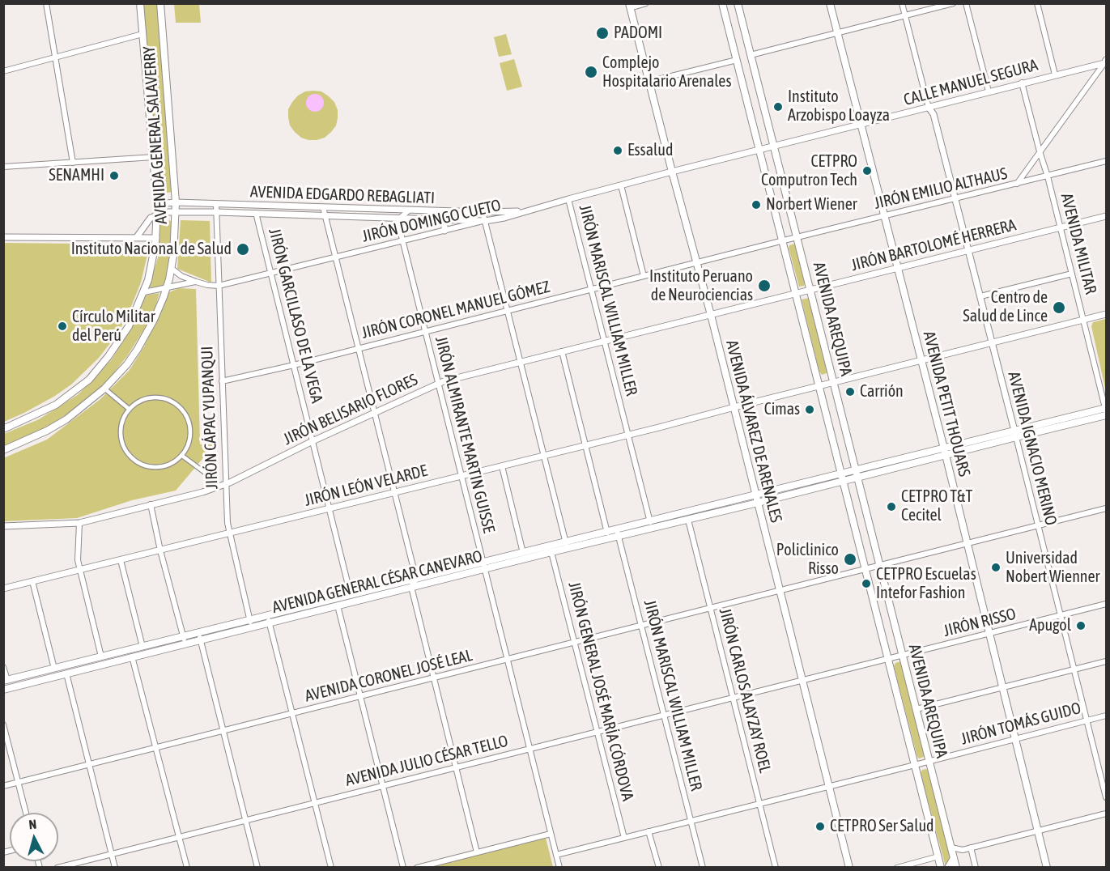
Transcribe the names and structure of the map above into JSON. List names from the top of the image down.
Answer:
{
  "streets": {
    "main road": [
      "AVENIDA GENERAL SALAVERRY",
      "AVENIDA AREQUIPA",
      "AVENIDA PETIT THOUARS",
      "AVENIDA ÁLVAREZ DE ARENALES",
      "AVENIDA GENERAL CÉSAR CANEVARO"
    ],
    "street": [
      "CALLE MANUEL SEGURA",
      "JIRÓN EMILIO ALTHAUS",
      "AVENIDA EDGARDO REBAGLIATI",
      "JIRÓN DOMINGO CUETO",
      "AVENIDA MILITAR",
      "JIRÓN BARTOLOMÉ HERRERA",
      "JIRÓN MARISCAL WILLIAM MILLER",
      "JIRÓN CORONEL MANUEL GÓMEZ",
      "JIRÓN GARCILLASO DE LA VEGA",
      "JIRÓN BELISARIO FLORES",
      "JIRÓN CÁPAC YUPANQUI",
      "JIRÓN ALMIRANTE MARTIN GUISSE",
      "AVENIDA IGNACIO MERINO",
      "JIRÓN LEÓN VELARDE",
      "JIRÓN RISSO",
      "AVENIDA CORONEL JOSÉ LEAL",
      "JIRÓN CARLOS ALAYZAY ROEL",
      "JIRÓN GENERAL JOSÉ MARÍA CÓRDOVA",
      "JIRÓN TOMÁS GUIDO",
      "AVENIDA JULIO CÉSAR TELLO"
    ]
  },
  "crossings": [
    ["CALLE MANUEL SEGURA", "JIRÓN DOMINGO CUETO"],
    ["CALLE MANUEL SEGURA", "AVENIDA MILITAR"],
    ["CALLE MANUEL SEGURA", "AVENIDA AREQUIPA"],
    ["CALLE MANUEL SEGURA", "AVENIDA PETIT THOUARS"],
    ["CALLE MANUEL SEGURA", "AVENIDA ÁLVAREZ DE ARENALES"],
    ["CALLE MANUEL SEGURA", "AVENIDA IGNACIO MERINO"],
    ["AVENIDA GENERAL SALAVERRY", "AVENIDA EDGARDO REBAGLIATI"],
    ["AVENIDA GENERAL SALAVERRY", "JIRÓN DOMINGO CUETO"],
    ["JIRÓN EMILIO ALTHAUS", "AVENIDA MILITAR"],
    ["JIRÓN EMILIO ALTHAUS", "JIRÓN CORONEL MANUEL GÓMEZ"],
    ["JIRÓN EMILIO ALTHAUS", "AVENIDA AREQUIPA"],
    ["JIRÓN EMILIO ALTHAUS", "AVENIDA PETIT THOUARS"],
    ["JIRÓN EMILIO ALTHAUS", "AVENIDA ÁLVAREZ DE ARENALES"],
    ["JIRÓN EMILIO ALTHAUS", "AVENIDA IGNACIO MERINO"],
    ["AVENIDA EDGARDO REBAGLIATI", "JIRÓN DOMINGO CUETO"],
    ["AVENIDA EDGARDO REBAGLIATI", "JIRÓN GARCILLASO DE LA VEGA"],
    ["AVENIDA EDGARDO REBAGLIATI", "JIRÓN CÁPAC YUPANQUI"],
    ["AVENIDA EDGARDO REBAGLIATI", "JIRÓN ALMIRANTE MARTIN GUISSE"],
    ["JIRÓN DOMINGO CUETO", "JIRÓN MARISCAL WILLIAM MILLER"],
    ["JIRÓN DOMINGO CUETO", "JIRÓN GARCILLASO DE LA VEGA"],
    ["JIRÓN DOMINGO CUETO", "JIRÓN CÁPAC YUPANQUI"],
    ["JIRÓN DOMINGO CUETO", "AVENIDA ÁLVAREZ DE ARENALES"],
    ["JIRÓN DOMINGO CUETO", "JIRÓN ALMIRANTE MARTIN GUISSE"],
    ["AVENIDA MILITAR", "JIRÓN BARTOLOMÉ HERRERA"],
    ["AVENIDA MILITAR", "JIRÓN LEÓN VELARDE"],
    ["JIRÓN BARTOLOMÉ HERRERA", "AVENIDA AREQUIPA"],
    ["JIRÓN BARTOLOMÉ HERRERA", "AVENIDA PETIT THOUARS"],
    ["JIRÓN BARTOLOMÉ HERRERA", "JIRÓN BELISARIO FLORES"],
    ["JIRÓN BARTOLOMÉ HERRERA", "AVENIDA ÁLVAREZ DE ARENALES"],
    ["JIRÓN BARTOLOMÉ HERRERA", "AVENIDA IGNACIO MERINO"],
    ["JIRÓN MARISCAL WILLIAM MILLER", "JIRÓN CORONEL MANUEL GÓMEZ"],
    ["JIRÓN MARISCAL WILLIAM MILLER", "JIRÓN BELISARIO FLORES"],
    ["JIRÓN MARISCAL WILLIAM MILLER", "JIRÓN LEÓN VELARDE"],
    ["JIRÓN MARISCAL WILLIAM MILLER", "AVENIDA GENERAL CÉSAR CANEVARO"],
    ["JIRÓN MARISCAL WILLIAM MILLER", "AVENIDA CORONEL JOSÉ LEAL"],
    ["JIRÓN MARISCAL WILLIAM MILLER", "JIRÓN TOMÁS GUIDO"],
    ["JIRÓN MARISCAL WILLIAM MILLER", "AVENIDA JULIO CÉSAR TELLO"],
    ["JIRÓN CORONEL MANUEL GÓMEZ", "JIRÓN GARCILLASO DE LA VEGA"],
    ["JIRÓN CORONEL MANUEL GÓMEZ", "JIRÓN CÁPAC YUPANQUI"],
    ["JIRÓN CORONEL MANUEL GÓMEZ", "AVENIDA ÁLVAREZ DE ARENALES"],
    ["JIRÓN CORONEL MANUEL GÓMEZ", "JIRÓN ALMIRANTE MARTIN GUISSE"],
    ["JIRÓN GARCILLASO DE LA VEGA", "JIRÓN BELISARIO FLORES"],
    ["JIRÓN GARCILLASO DE LA VEGA", "JIRÓN LEÓN VELARDE"],
    ["JIRÓN GARCILLASO DE LA VEGA", "AVENIDA GENERAL CÉSAR CANEVARO"],
    ["AVENIDA AREQUIPA", "JIRÓN LEÓN VELARDE"],
    ["AVENIDA AREQUIPA", "AVENIDA GENERAL CÉSAR CANEVARO"],
    ["AVENIDA AREQUIPA", "JIRÓN RISSO"],
    ["AVENIDA AREQUIPA", "AVENIDA CORONEL JOSÉ LEAL"],
    ["AVENIDA AREQUIPA", "JIRÓN TOMÁS GUIDO"],
    ["AVENIDA PETIT THOUARS", "JIRÓN LEÓN VELARDE"],
    ["AVENIDA PETIT THOUARS", "JIRÓN RISSO"],
    ["AVENIDA PETIT THOUARS", "AVENIDA CORONEL JOSÉ LEAL"],
    ["AVENIDA PETIT THOUARS", "JIRÓN TOMÁS GUIDO"],
    ["JIRÓN BELISARIO FLORES", "JIRÓN CÁPAC YUPANQUI"],
    ["JIRÓN BELISARIO FLORES", "AVENIDA ÁLVAREZ DE ARENALES"],
    ["JIRÓN BELISARIO FLORES", "JIRÓN ALMIRANTE MARTIN GUISSE"],
    ["JIRÓN CÁPAC YUPANQUI", "JIRÓN LEÓN VELARDE"],
    ["JIRÓN CÁPAC YUPANQUI", "AVENIDA GENERAL CÉSAR CANEVARO"],
    ["AVENIDA ÁLVAREZ DE ARENALES", "JIRÓN LEÓN VELARDE"],
    ["AVENIDA ÁLVAREZ DE ARENALES", "AVENIDA GENERAL CÉSAR CANEVARO"],
    ["AVENIDA ÁLVAREZ DE ARENALES", "JIRÓN RISSO"],
    ["AVENIDA ÁLVAREZ DE ARENALES", "AVENIDA CORONEL JOSÉ LEAL"],
    ["AVENIDA ÁLVAREZ DE ARENALES", "JIRÓN TOMÁS GUIDO"],
    ["AVENIDA ÁLVAREZ DE ARENALES", "AVENIDA JULIO CÉSAR TELLO"],
    ["JIRÓN ALMIRANTE MARTIN GUISSE", "JIRÓN LEÓN VELARDE"],
    ["JIRÓN ALMIRANTE MARTIN GUISSE", "AVENIDA GENERAL CÉSAR CANEVARO"],
    ["JIRÓN ALMIRANTE MARTIN GUISSE", "AVENIDA CORONEL JOSÉ LEAL"],
    ["JIRÓN ALMIRANTE MARTIN GUISSE", "JIRÓN TOMÁS GUIDO"],
    ["JIRÓN ALMIRANTE MARTIN GUISSE", "AVENIDA JULIO CÉSAR TELLO"],
    ["AVENIDA IGNACIO MERINO", "JIRÓN LEÓN VELARDE"],
    ["AVENIDA IGNACIO MERINO", "JIRÓN RISSO"],
    ["AVENIDA IGNACIO MERINO", "AVENIDA CORONEL JOSÉ LEAL"],
    ["AVENIDA IGNACIO MERINO", "JIRÓN TOMÁS GUIDO"],
    ["AVENIDA GENERAL CÉSAR CANEVARO", "JIRÓN CARLOS ALAYZAY ROEL"],
    ["AVENIDA GENERAL CÉSAR CANEVARO", "JIRÓN GENERAL JOSÉ MARÍA CÓRDOVA"],
    ["JIRÓN RISSO", "AVENIDA JULIO CÉSAR TELLO"],
    ["AVENIDA CORONEL JOSÉ LEAL", "JIRÓN CARLOS ALAYZAY ROEL"],
    ["AVENIDA CORONEL JOSÉ LEAL", "JIRÓN GENERAL JOSÉ MARÍA CÓRDOVA"],
    ["JIRÓN CARLOS ALAYZAY ROEL", "JIRÓN TOMÁS GUIDO"],
    ["JIRÓN CARLOS ALAYZAY ROEL", "AVENIDA JULIO CÉSAR TELLO"],
    ["JIRÓN GENERAL JOSÉ MARÍA CÓRDOVA", "JIRÓN TOMÁS GUIDO"],
    ["JIRÓN GENERAL JOSÉ MARÍA CÓRDOVA", "AVENIDA JULIO CÉSAR TELLO"]
  ],
  "places": [
    "PADOMI",
    "Complejo Hospitalario Arenales",
    "Instituto Arzobispo Loayza",
    "Essalud",
    "CETPRO Computron Tech",
    "SENAMHI",
    "Norbert Wiener",
    "Instituto Nacional de Salud",
    "Instituto Peruano de Neurociencias",
    "Centro de Salud de Lince",
    "Círculo Militar del Perú",
    "Carrión",
    "Cimas",
    "CETPRO T&T Cecitel",
    "Policlinico Risso",
    "Universidad Nobert Wienner",
    "CETPRO Escuelas Intefor Fashion",
    "Apugol",
    "CETPRO Ser Salud"
  ],
  "north": "top"
}
